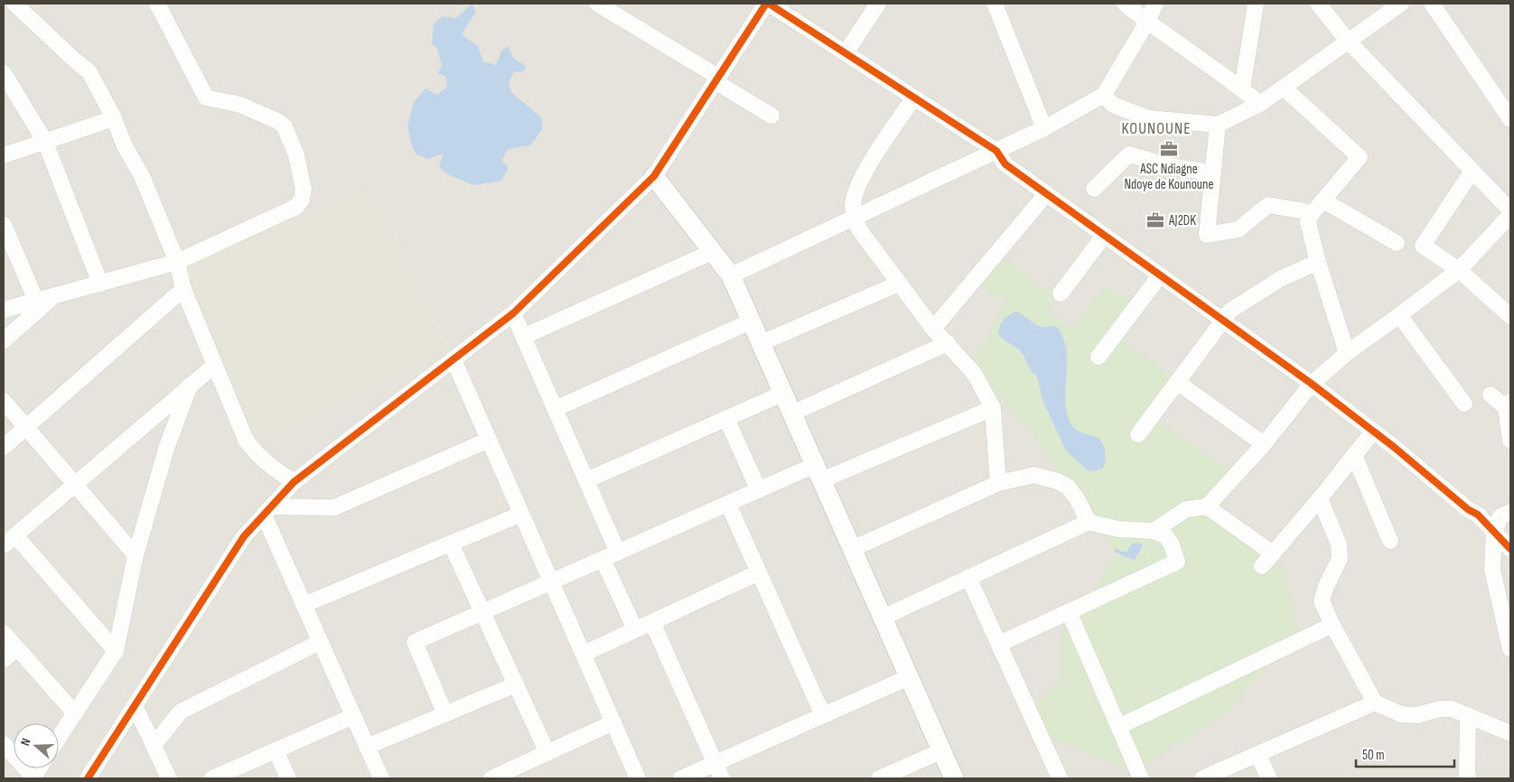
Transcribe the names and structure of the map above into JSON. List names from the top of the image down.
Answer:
{
  "districts": ["KOUNOUNE"],
  "places": {
    "office": ["ASC Ndiagne Ndoye de Kounoune", "AJ2DK"]
  },
  "scale_bar": "50 m",
  "north": "left"
}
